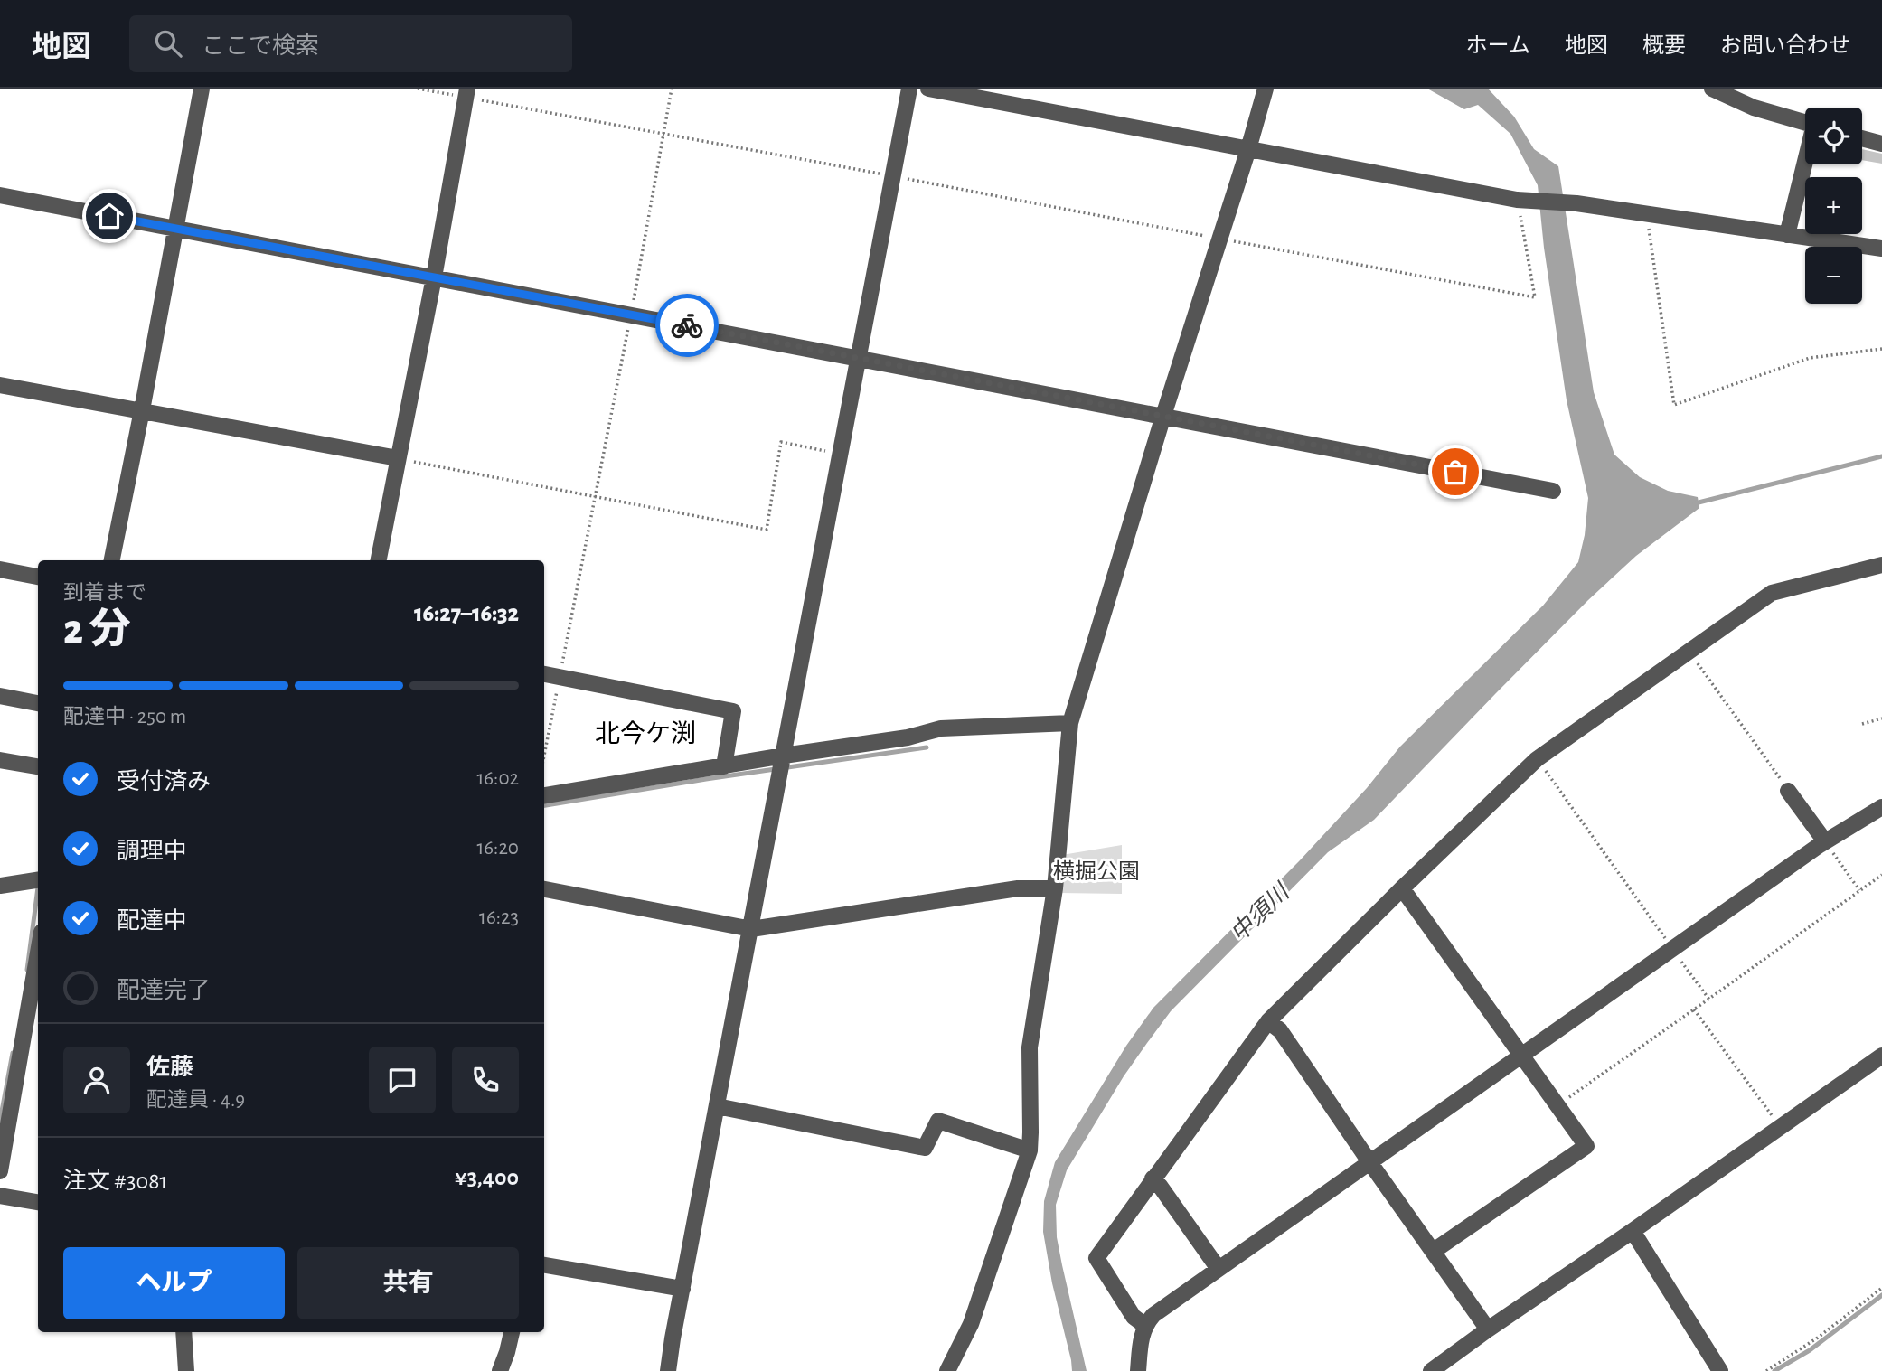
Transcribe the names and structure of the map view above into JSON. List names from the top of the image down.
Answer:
{
  "districts": ["北今ケ渕"],
  "water": ["中須川"],
  "parks": ["横掘公園"],
  "page": {
    "header": "地図",
    "search": "ここで検索",
    "nav": [
      "ホーム",
      "地図",
      "概要",
      "お問い合わせ"
    ],
    "map_buttons": ["+", "−"],
    "heading": ["2 分", "到着まで", "16:27–16:32"],
    "panel": [
      "佐藤",
      "配達員 · 4.9",
      "注文 #3081",
      "¥3,400"
    ],
    "bar": "配達中 · 250 m",
    "list": [
      ["受付済み", "16:02"],
      ["調理中", "16:20"],
      ["配達中", "16:23"],
      "配達完了"
    ],
    "buttons": ["ヘルプ", "共有"]
  }
}
